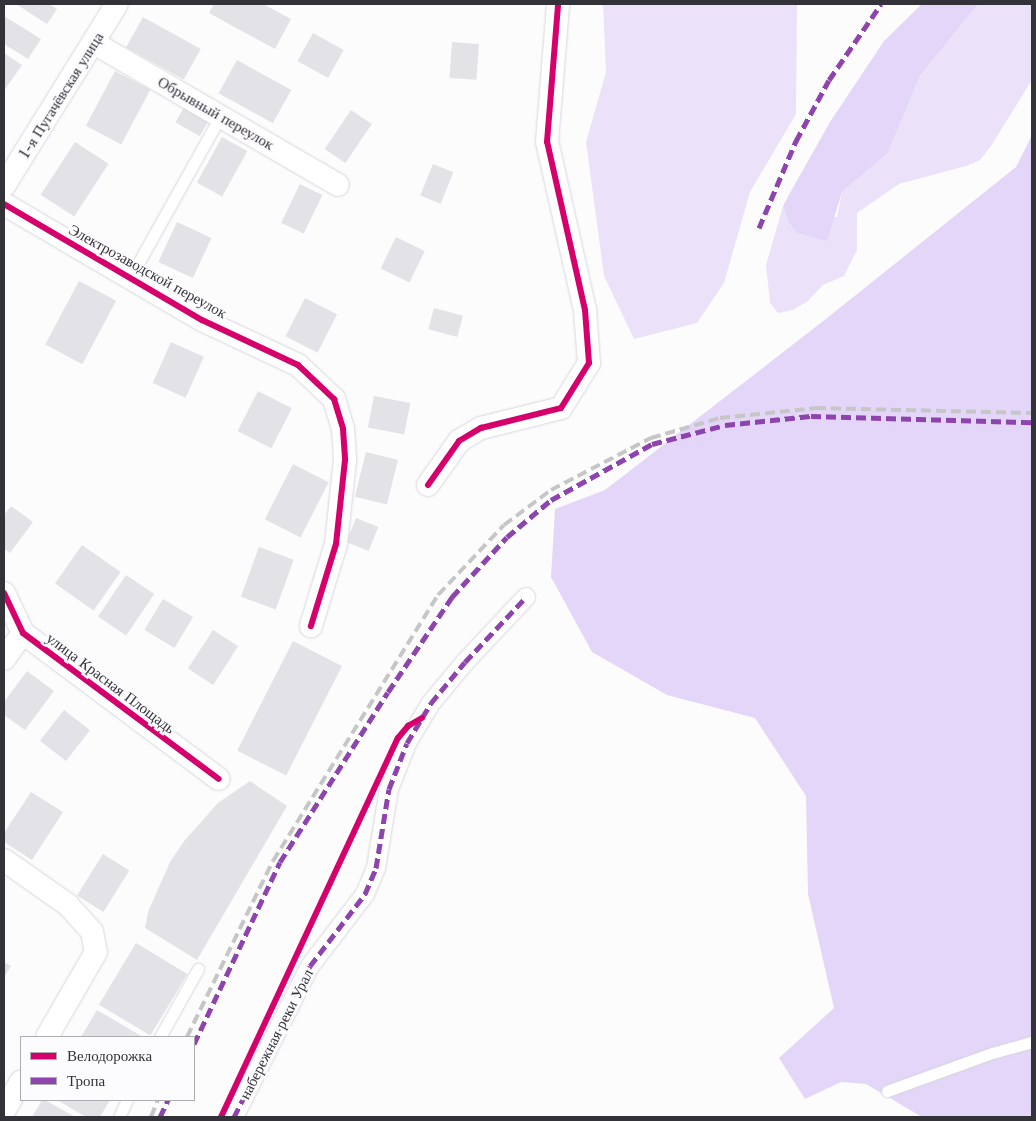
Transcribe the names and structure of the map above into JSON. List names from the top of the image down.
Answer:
{
  "streets": {
    "street": [
      "1-я Пугачёвская улица",
      "Обрывный переулок",
      "Электрозаводской переулок",
      "улица Красная Площадь",
      "набережная реки Урал"
    ]
  },
  "crossings": [
    ["1-я Пугачёвская улица", "Обрывный переулок"]
  ],
  "legend": ["Велодорожка", "Тропа"]
}
